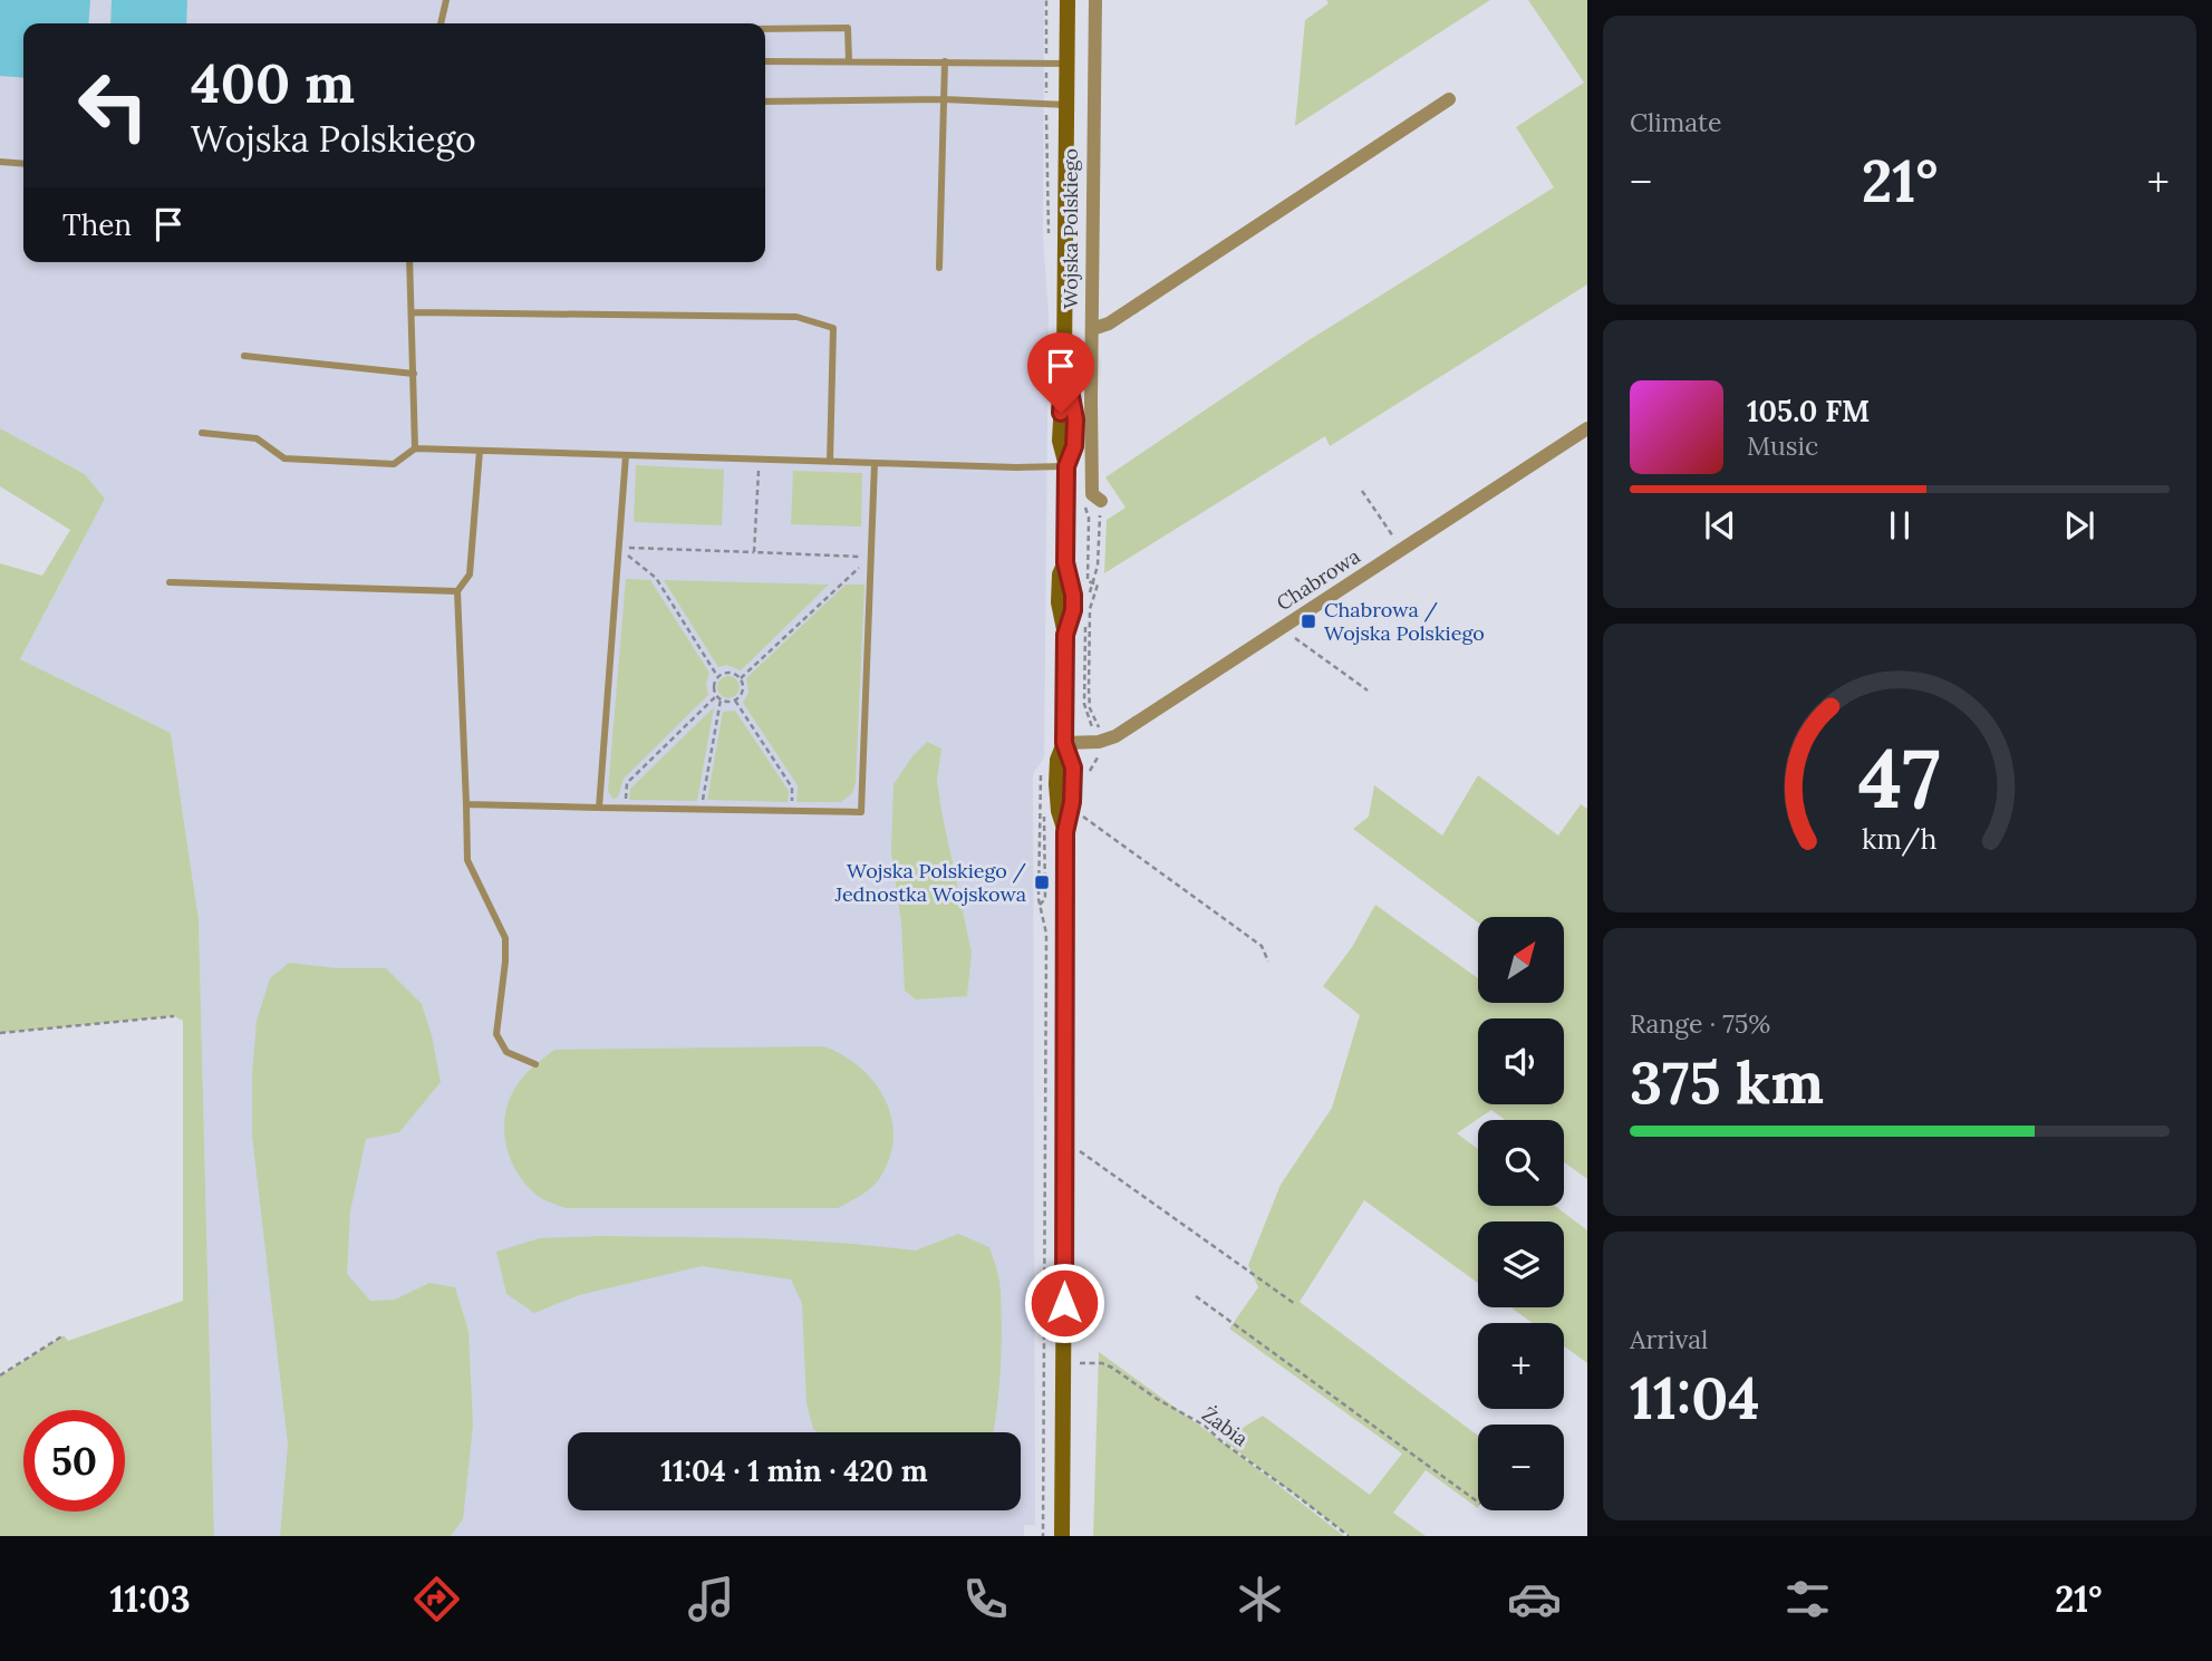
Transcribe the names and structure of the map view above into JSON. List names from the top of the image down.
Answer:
{
  "streets": {
    "main road": ["Wojska Polskiego"],
    "street": ["Chabrowa"],
    "path": ["Żabia"]
  },
  "crossings": [
    ["Wojska Polskiego", "Chabrowa"]
  ],
  "places": {
    "transit": ["Chabrowa / Wojska Polskiego", "Wojska Polskiego / Jednostka Wojskowa"]
  },
  "north": "top right",
  "page": {
    "tile": [
      "Climate",
      ["Range · 75%", "375 km"],
      ["Arrival", "11:04"]
    ],
    "turn": ["400 m", "Wojska Polskiego"],
    "heat": ["−", "21°", "+"],
    "then": "Then",
    "song": ["105.0 FM", "Music"],
    "map_buttons": ["+", "−"],
    "limit": "50",
    "trip": "11:04 · 1 min · 420 m",
    "tabs": ["11:03", "21°"],
    "gauge": ["47", "km/h"]
  }
}
